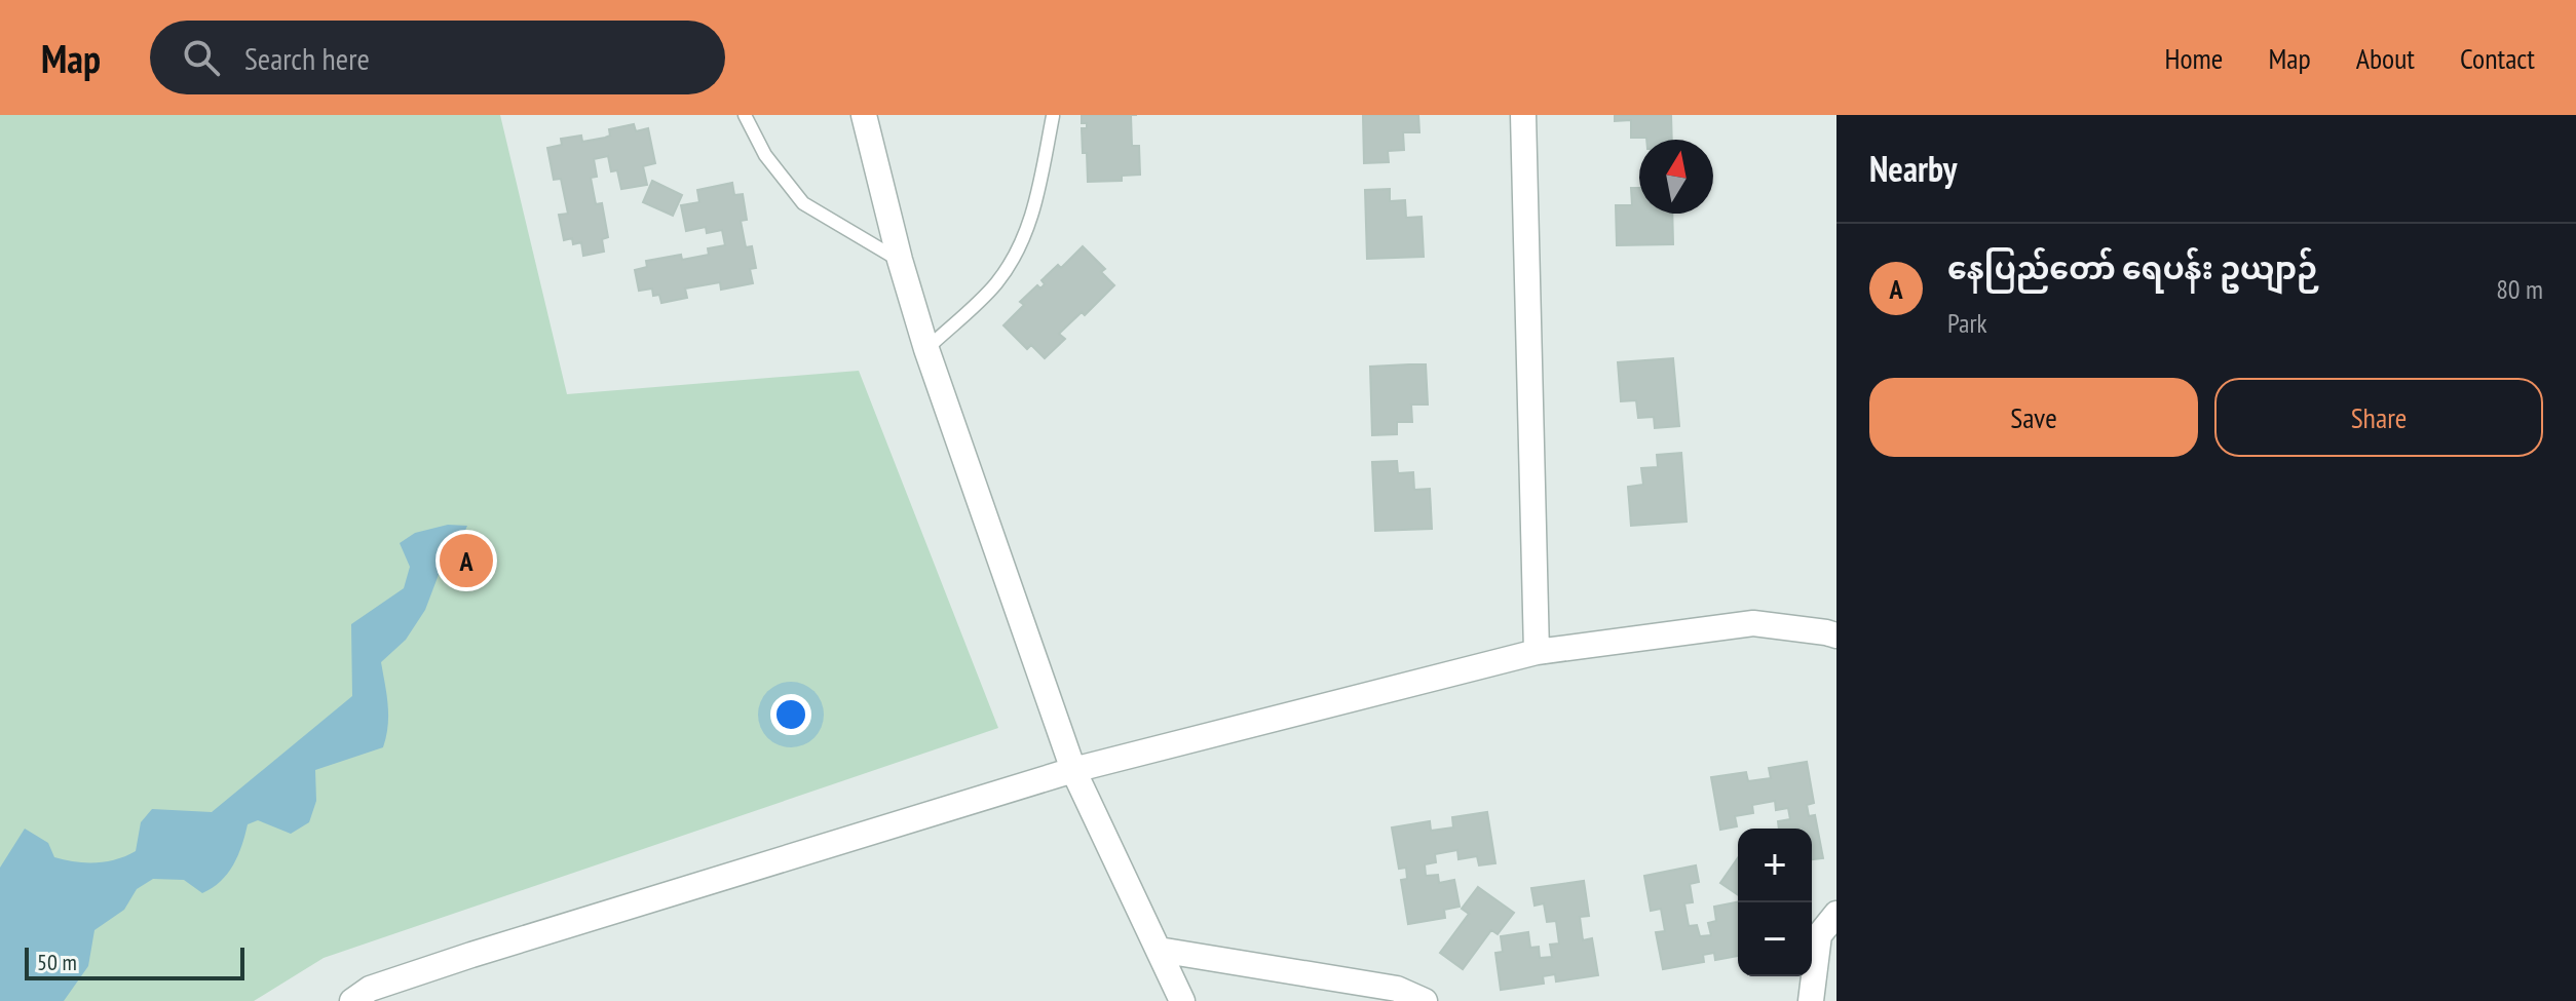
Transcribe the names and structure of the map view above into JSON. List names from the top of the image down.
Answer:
{
  "scale_bar": "50 m",
  "north": "top",
  "page": {
    "header": "Map",
    "search": "Search here",
    "nav": [
      "Home",
      "Map",
      "About",
      "Contact"
    ],
    "heading": "Nearby",
    "list": [
      {
        "mark": "A",
        "name": "နေပြည်တော် ရေပန်း ဥယျာဉ်",
        "note": "Park",
        "value": "80 m"
      }
    ],
    "buttons": ["Save", "Share"],
    "pins": "A",
    "map_buttons": ["+", "−"],
    "scale": "50 m"
  }
}
